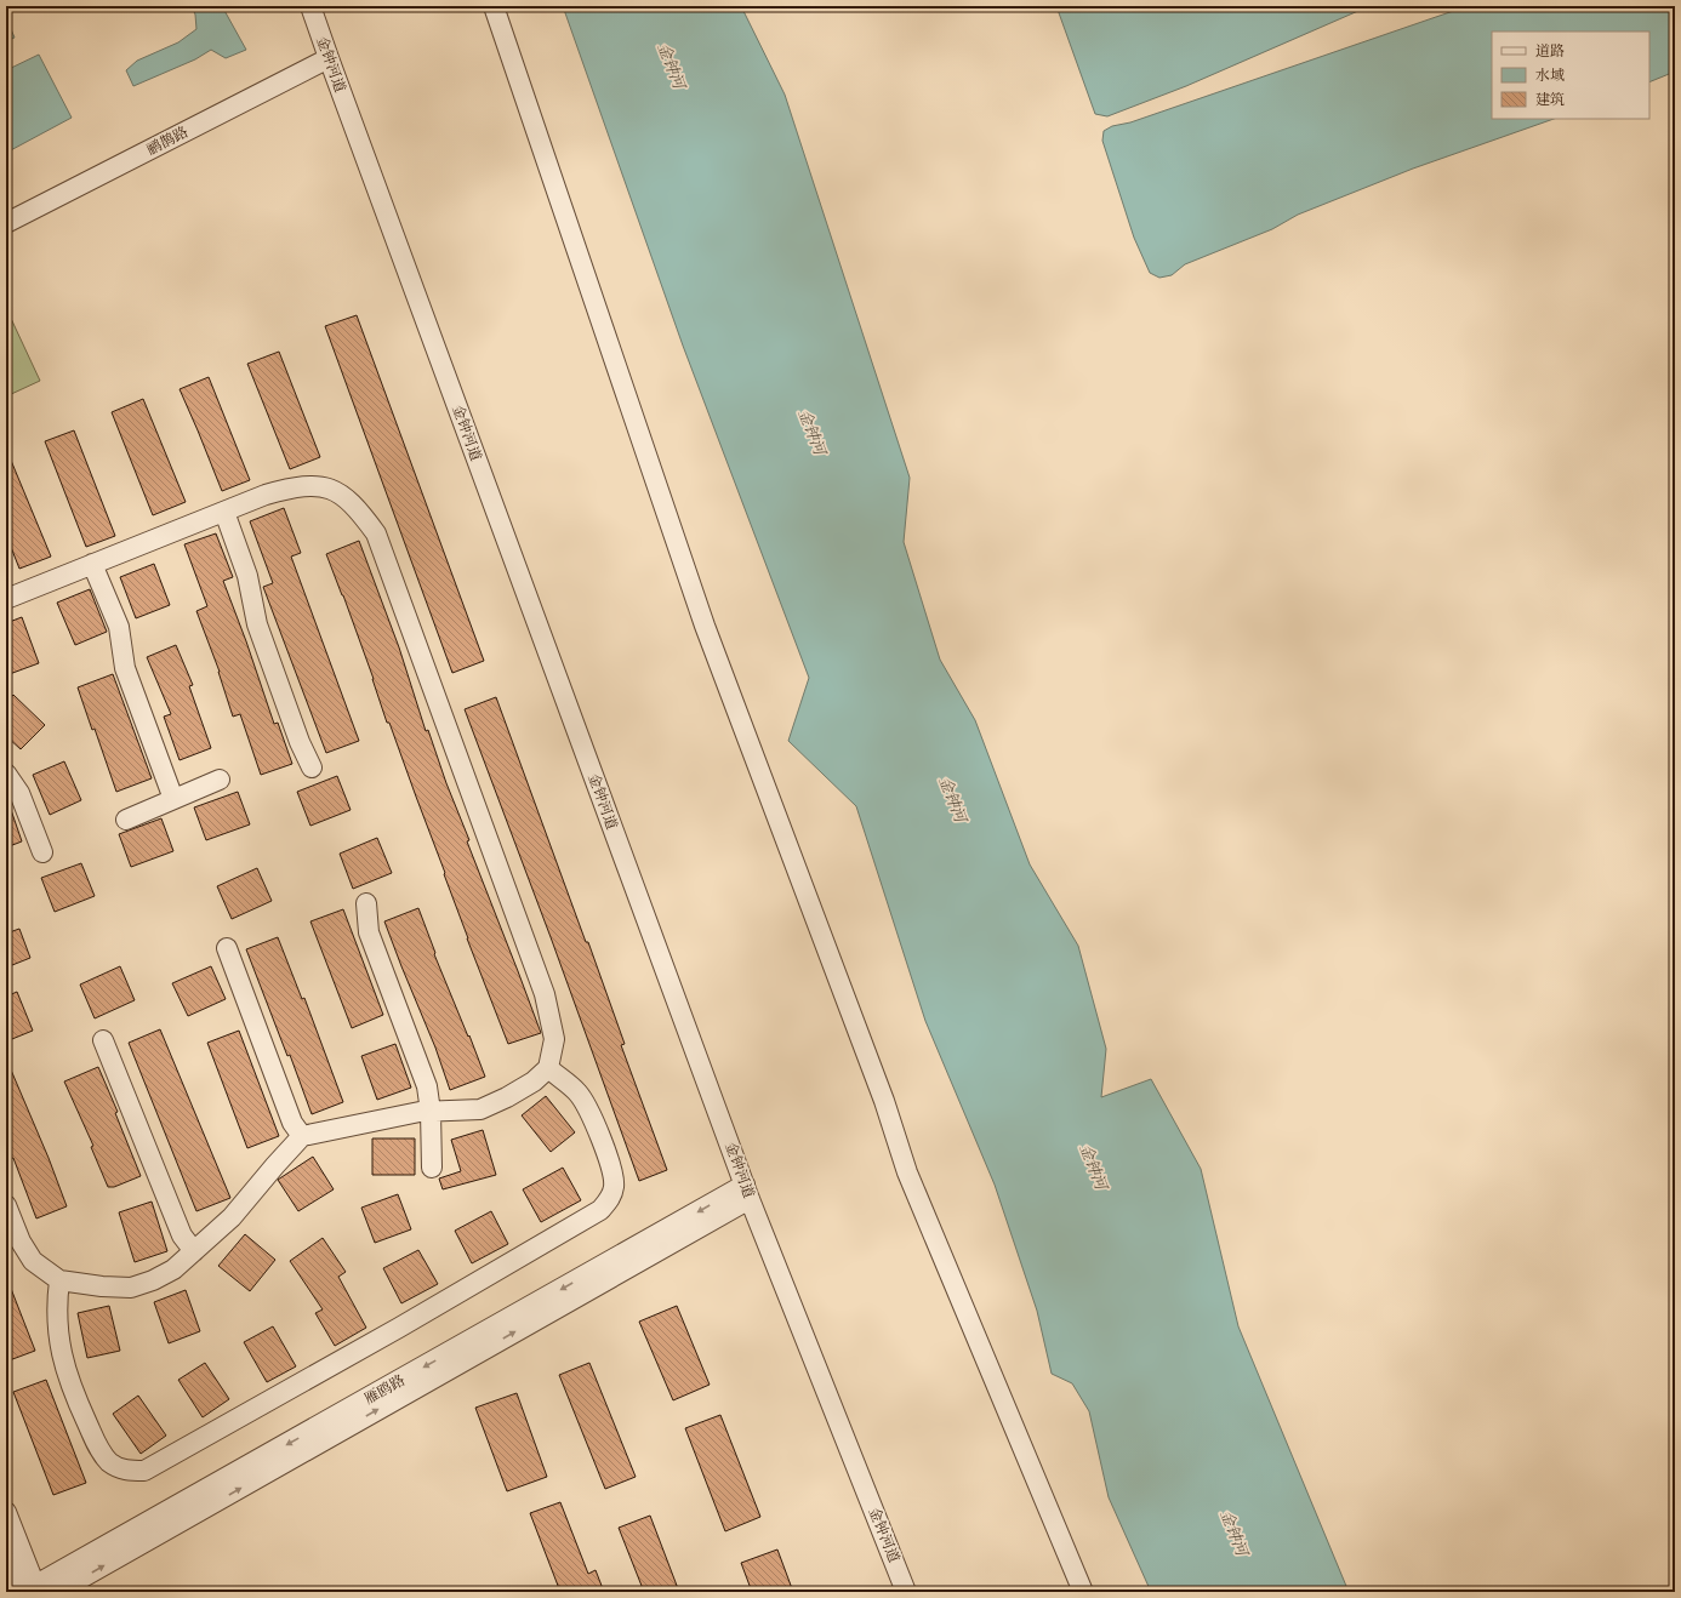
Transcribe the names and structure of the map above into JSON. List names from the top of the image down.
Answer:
{
  "streets": {
    "street": ["金钟河道", "鹂鹊路", "雁鸥路"]
  },
  "crossings": [
    ["金钟河道", "鹂鹊路"],
    ["金钟河道", "雁鸥路"]
  ],
  "water": ["金钟河"],
  "legend": ["道路", "水域", "建筑"]
}
